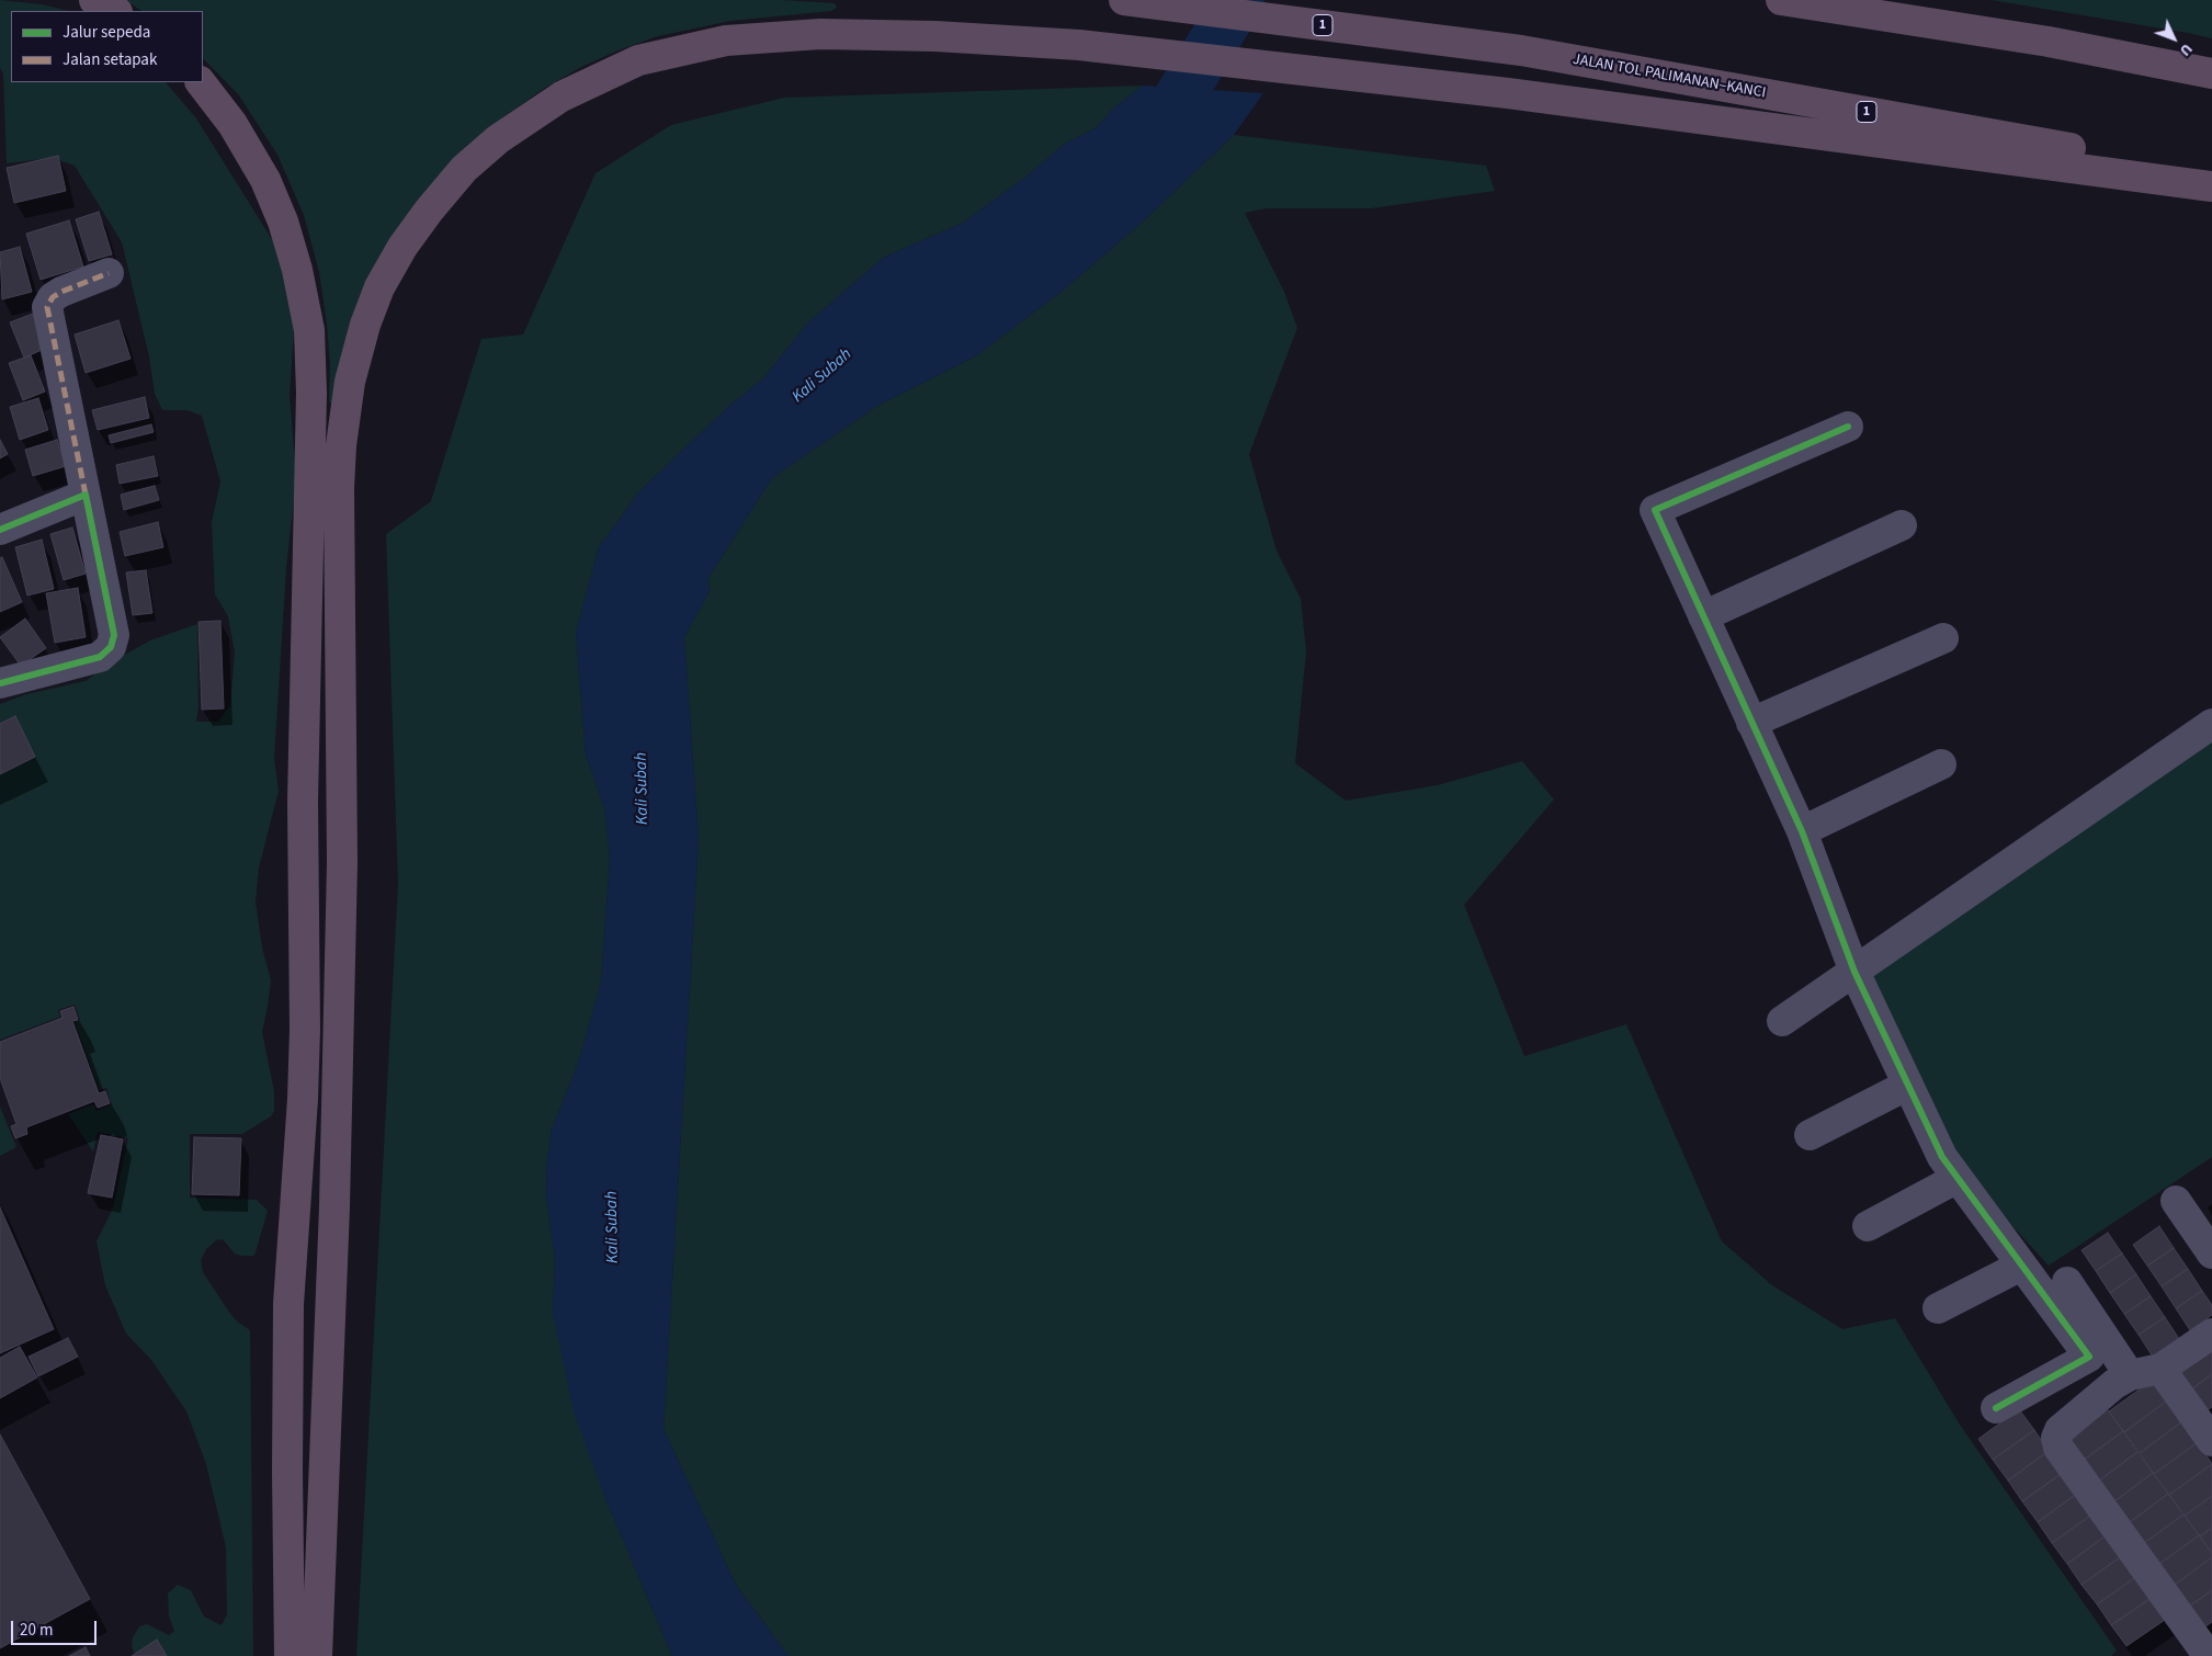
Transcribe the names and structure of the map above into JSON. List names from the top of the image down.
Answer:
{
  "streets": {
    "highway": ["1", "JALAN TOL PALIMANAN–KANCI"]
  },
  "water": ["Kali Subah"],
  "legend": ["Jalur sepeda", "Jalan setapak"],
  "scale_bar": "20 m",
  "north": "bottom right"
}
